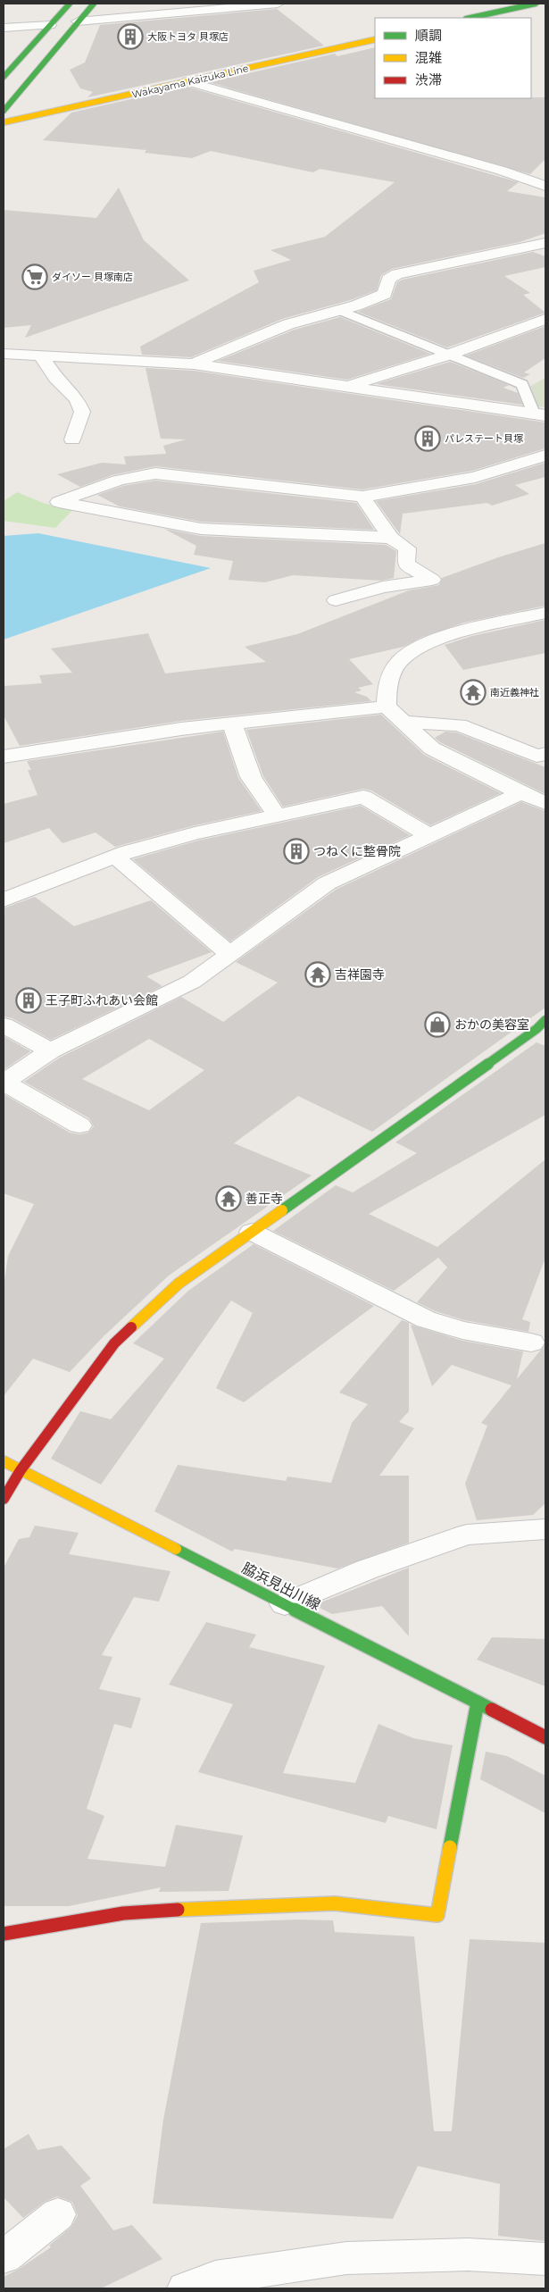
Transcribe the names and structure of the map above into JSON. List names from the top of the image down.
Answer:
{
  "streets": {
    "main road": ["Wakayama Kaizuka Line", "脇浜見出川線"]
  },
  "places": {
    "building": [
      "大阪トヨタ 貝塚店",
      "パレステート貝塚",
      "つねくに整骨院",
      "王子町ふれあい会館"
    ],
    "supermarket": ["ダイソー 貝塚南店"],
    "temple": ["南近義神社", "吉祥園寺", "善正寺"],
    "shop": ["おかの美容室"]
  },
  "legend": ["順調", "混雑", "渋滞"]
}
